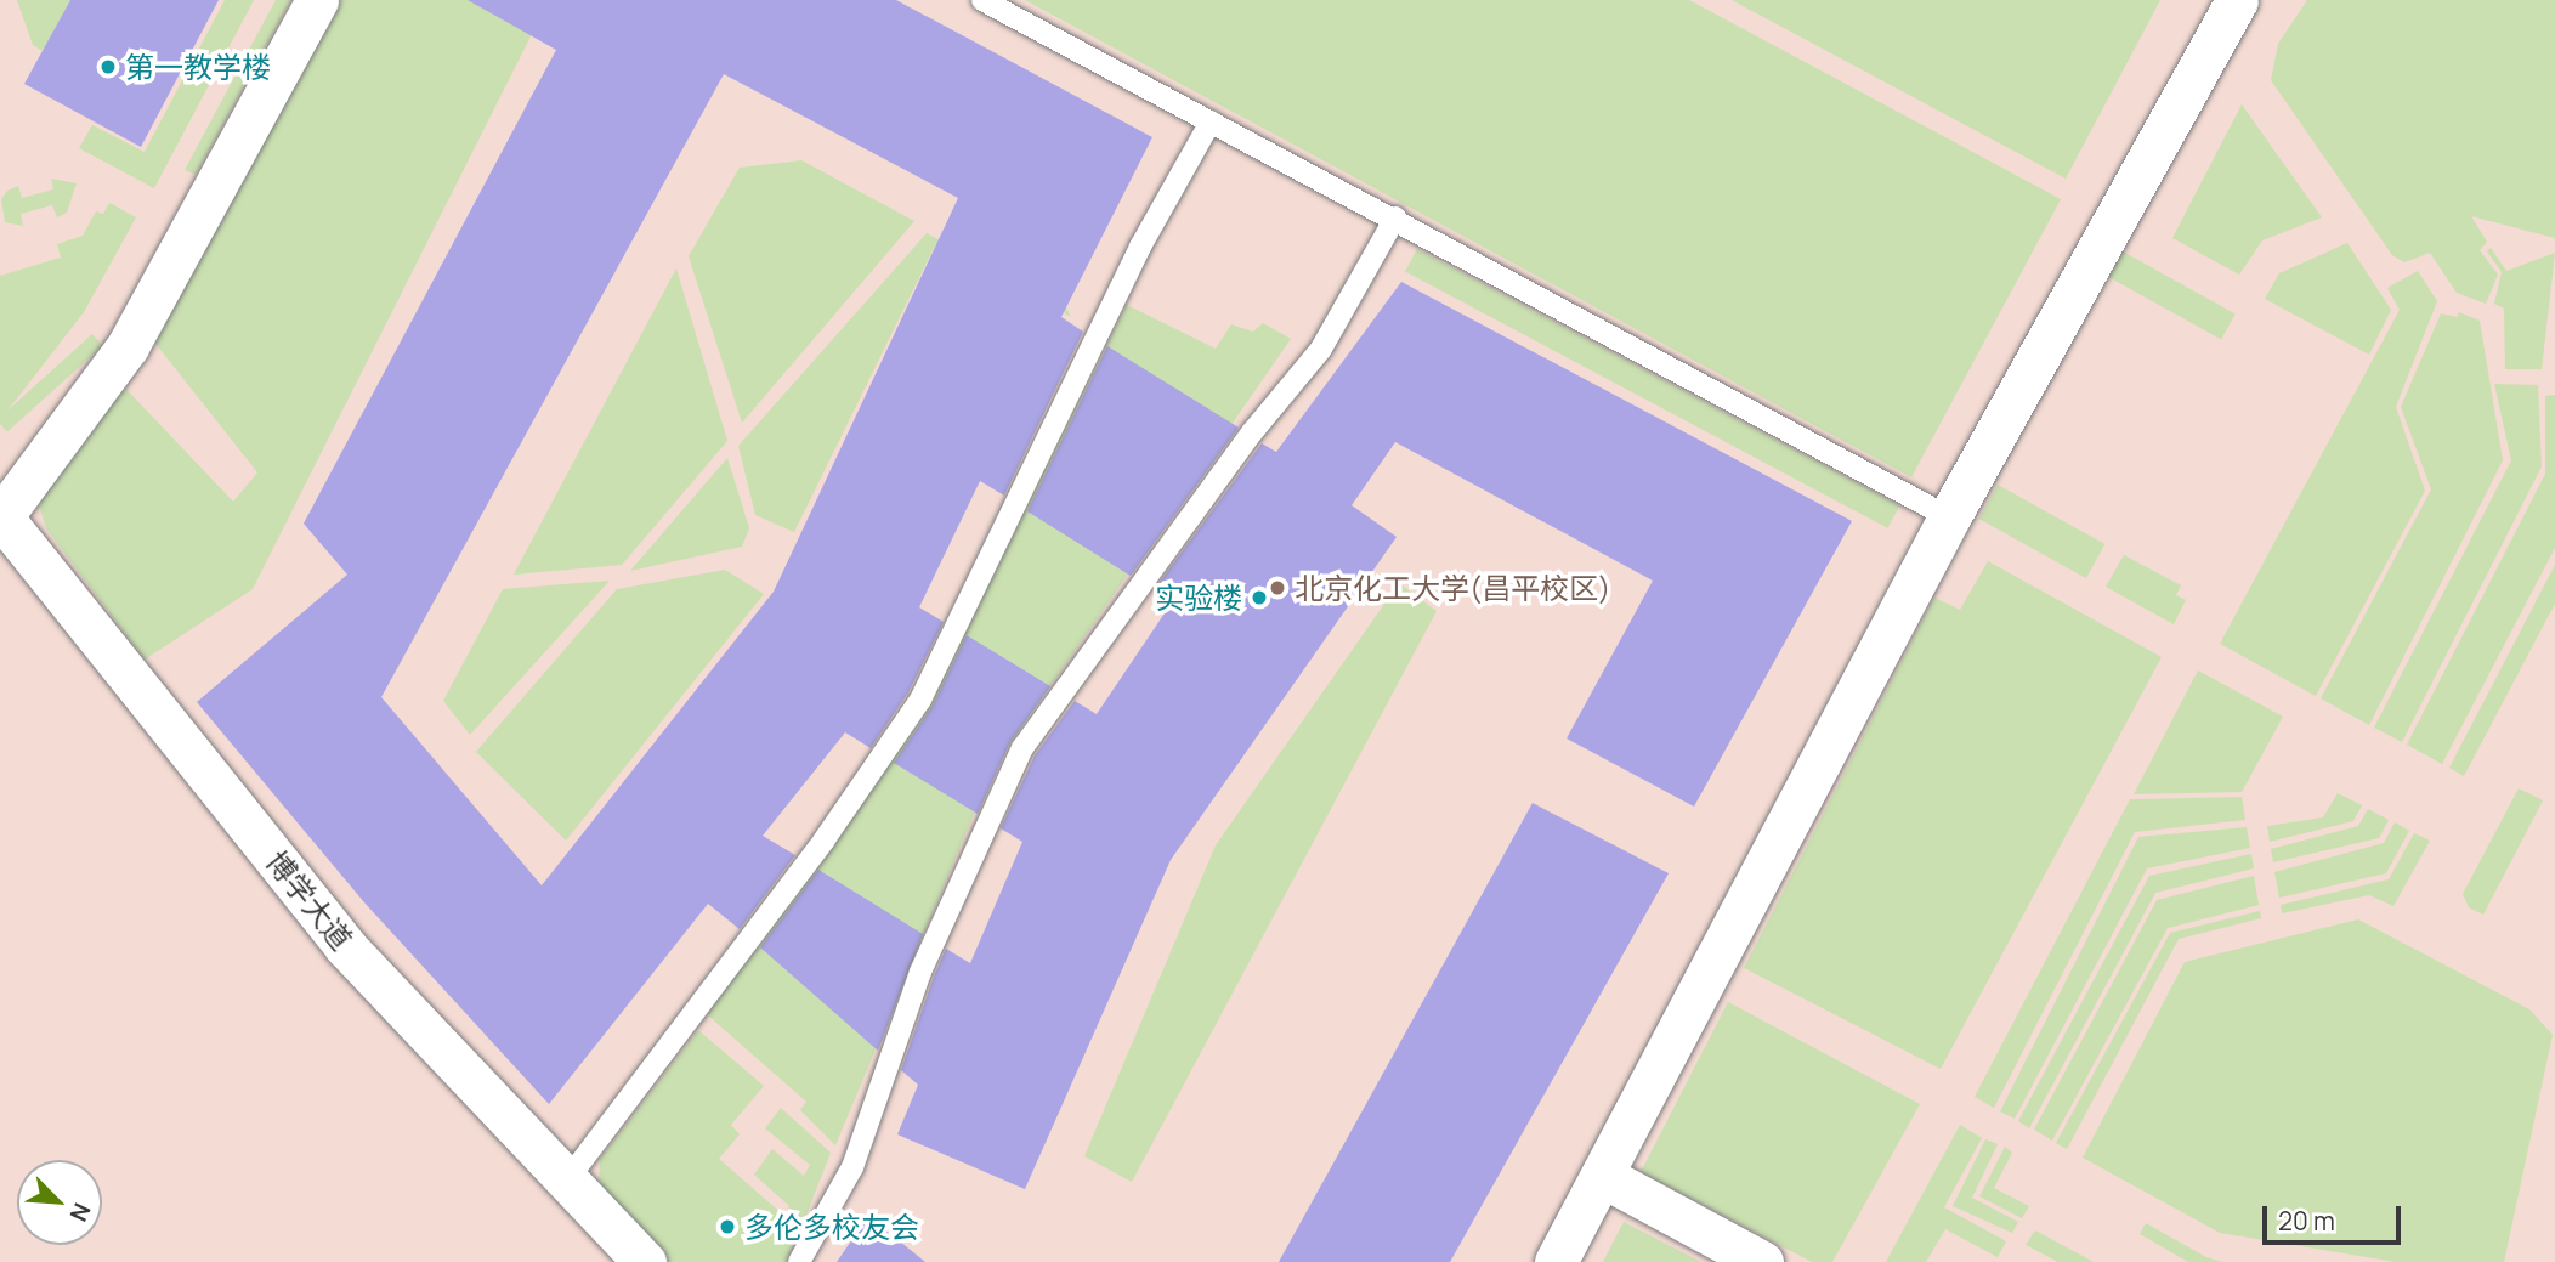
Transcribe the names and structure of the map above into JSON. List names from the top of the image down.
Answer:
{
  "streets": {
    "street": ["博学大道"]
  },
  "places": [
    "第一教学楼",
    "北京化工大学(昌平校区)",
    "实验楼",
    "多伦多校友会"
  ],
  "scale_bar": "20 m",
  "north": "bottom right"
}
